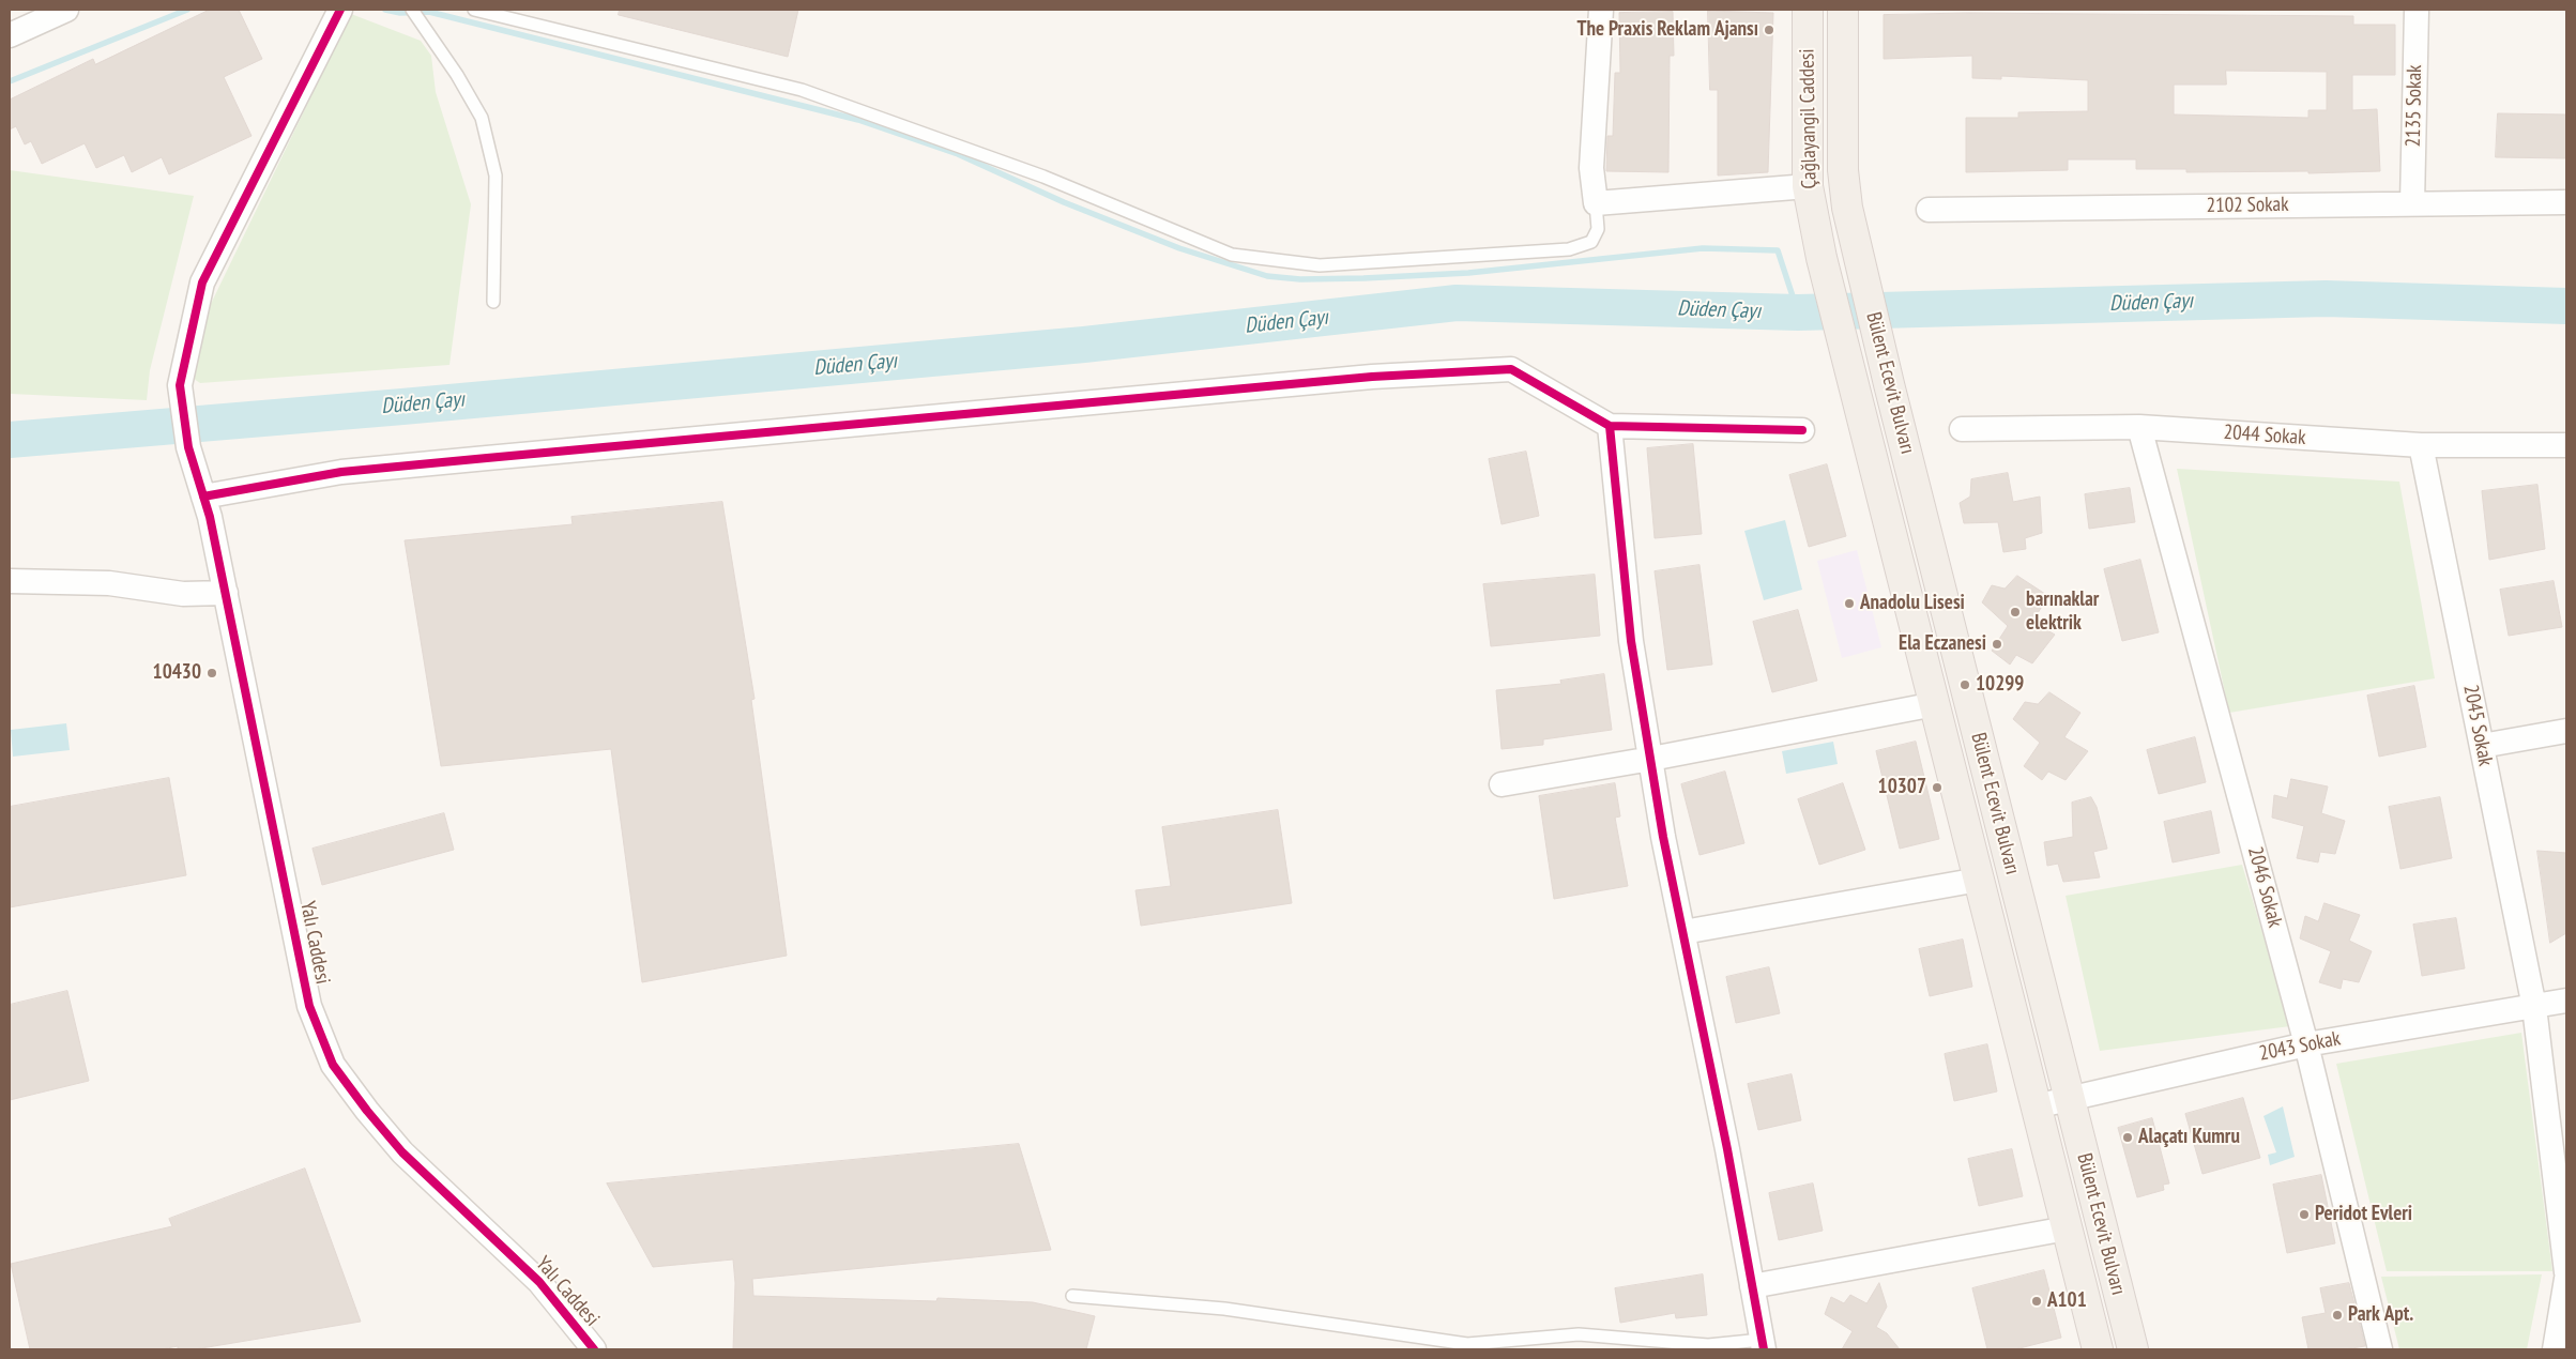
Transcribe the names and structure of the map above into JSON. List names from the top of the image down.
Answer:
{
  "streets": {
    "main road": ["Çağlayangil Caddesi", "Bülent Ecevit Bulvarı"],
    "street": [
      "2135 Sokak",
      "2102 Sokak",
      "2044 Sokak",
      "2045 Sokak",
      "2046 Sokak",
      "Yalı Caddesi",
      "2043 Sokak"
    ]
  },
  "crossings": [
    ["2135 Sokak", "2102 Sokak"],
    ["Çağlayangil Caddesi", "Bülent Ecevit Bulvarı"],
    ["Bülent Ecevit Bulvarı", "2043 Sokak"],
    ["2044 Sokak", "2045 Sokak"],
    ["2044 Sokak", "2046 Sokak"],
    ["2045 Sokak", "2043 Sokak"],
    ["2046 Sokak", "2043 Sokak"]
  ],
  "water": ["Düden Çayı"],
  "places": [
    "The Praxis Reklam Ajansı",
    "Anadolu Lisesi",
    "barınaklar elektrik",
    "Ela Eczanesi",
    "10430",
    "10299",
    "10307",
    "Alaçatı Kumru",
    "Peridot Evleri",
    "A101",
    "Park Apt."
  ]
}
